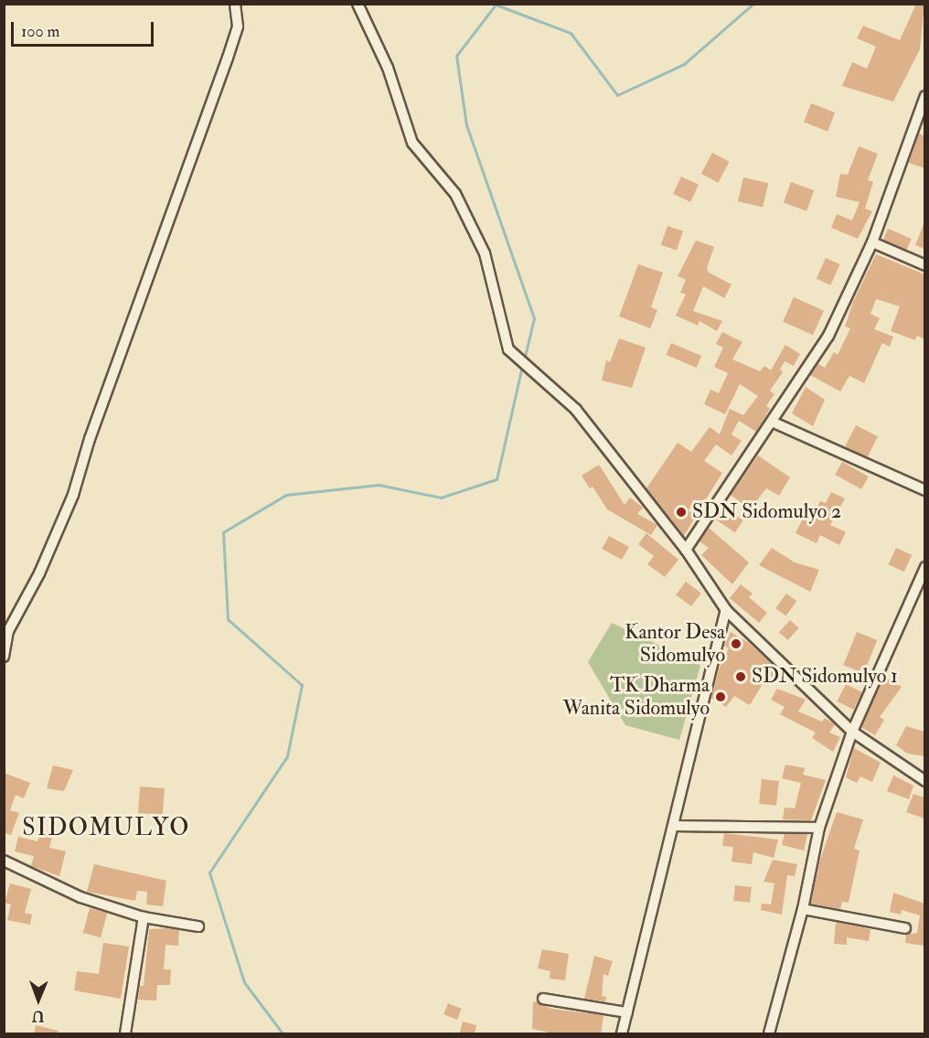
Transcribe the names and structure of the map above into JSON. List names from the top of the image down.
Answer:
{
  "districts": ["SIDOMULYO"],
  "places": [
    "SDN Sidomulyo 2",
    "Kantor Desa Sidomulyo",
    "SDN Sidomulyo 1",
    "TK Dharma Wanita Sidomulyo"
  ],
  "scale_bar": "100 m",
  "north": "bottom"
}
